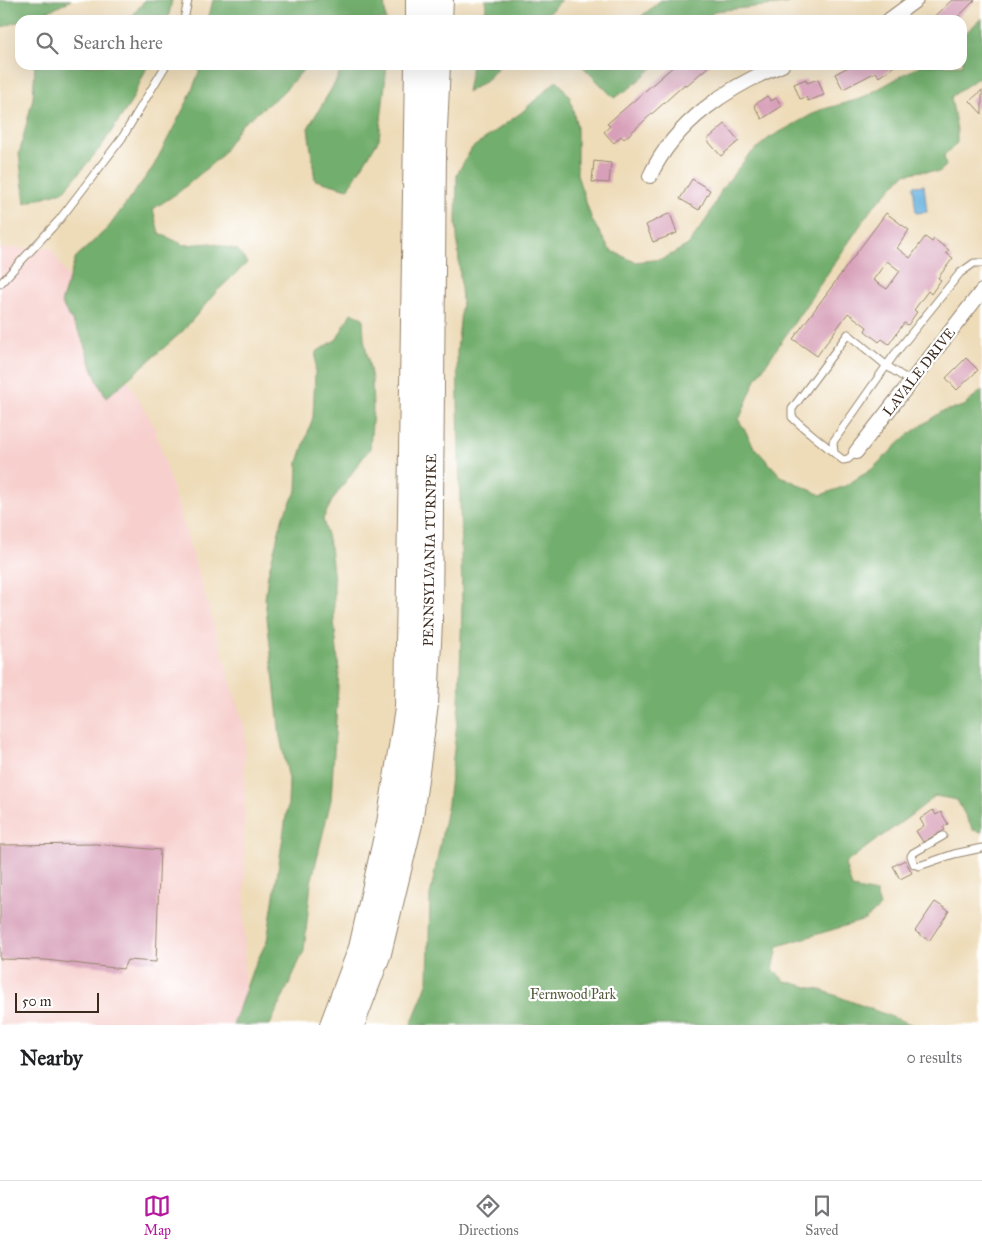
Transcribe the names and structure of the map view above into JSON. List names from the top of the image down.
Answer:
{
  "streets": {
    "highway": ["PENNSYLVANIA TURNPIKE"],
    "street": ["LAVALE DRIVE"]
  },
  "parks": ["Fernwood Park"],
  "scale_bar": "50 m",
  "page": {
    "search": "Search here",
    "scale": "50 m",
    "heading": ["Nearby", "0 results"],
    "nav": ["Map", "Directions", "Saved"]
  }
}
